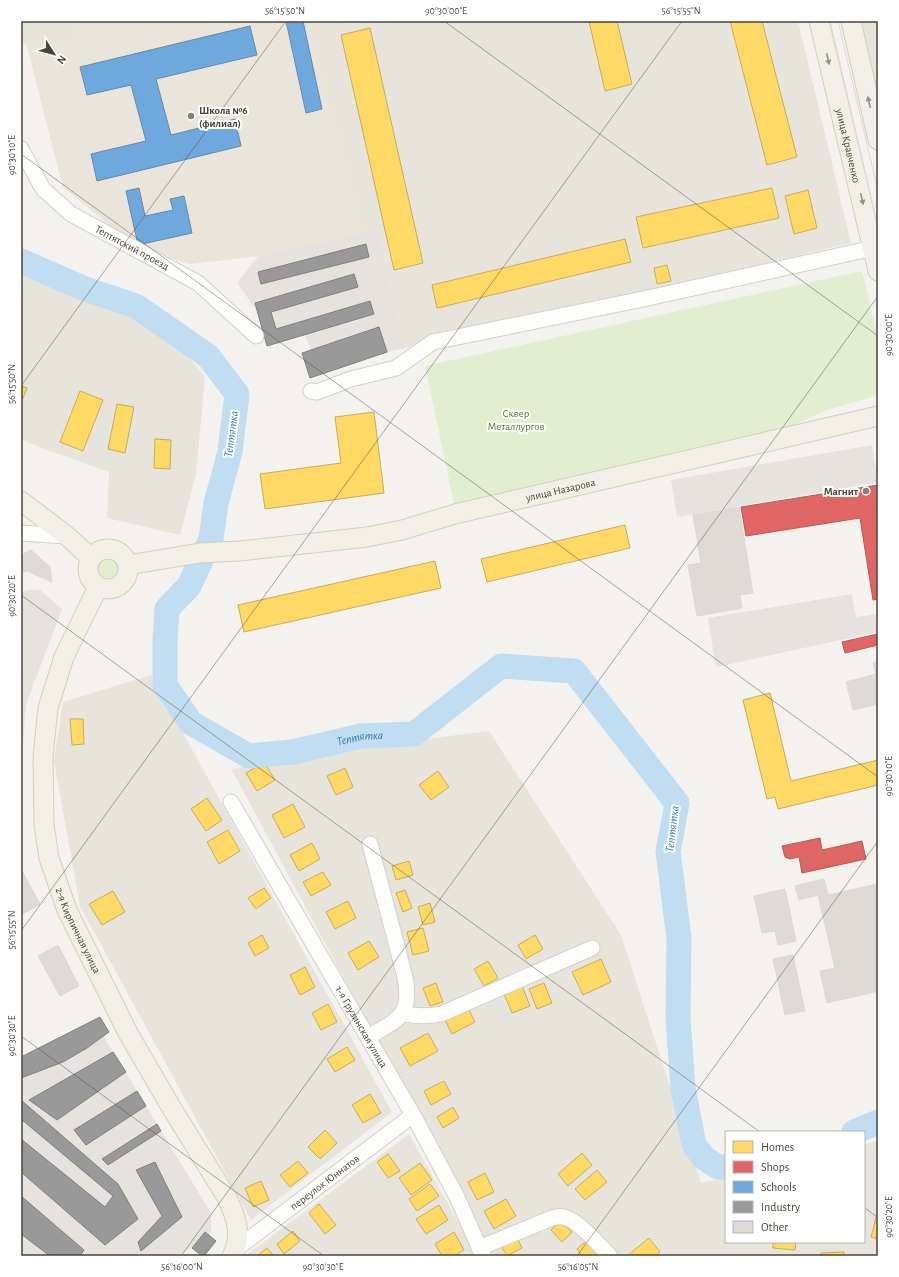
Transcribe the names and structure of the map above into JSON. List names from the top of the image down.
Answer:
{
  "streets": {
    "main road": ["улица Кравченко", "улица Назарова", "2-я Кирпичная улица"],
    "street": ["Тептятский проезд", "1-я Грузинская улица", "переулок Юннатов"]
  },
  "crossings": [
    ["улица Назарова", "2-я Кирпичная улица"],
    ["2-я Кирпичная улица", "переулок Юннатов"],
    ["1-я Грузинская улица", "переулок Юннатов"]
  ],
  "water": ["Тептятка"],
  "parks": ["Сквер Металлургов"],
  "places": ["Школа №6 (филиал)", "Магнит"],
  "legend": [
    "Homes",
    "Shops",
    "Schools",
    "Industry",
    "Other"
  ],
  "north": "bottom right",
  "coordinates": [
    "56°15'50\"N",
    "90°30'00\"E",
    "56°15'55\"N",
    "90°30'10\"E",
    "90°30'20\"E",
    "90°30'30\"E",
    "56°16'00\"N",
    "56°16'05\"N"
  ]
}
